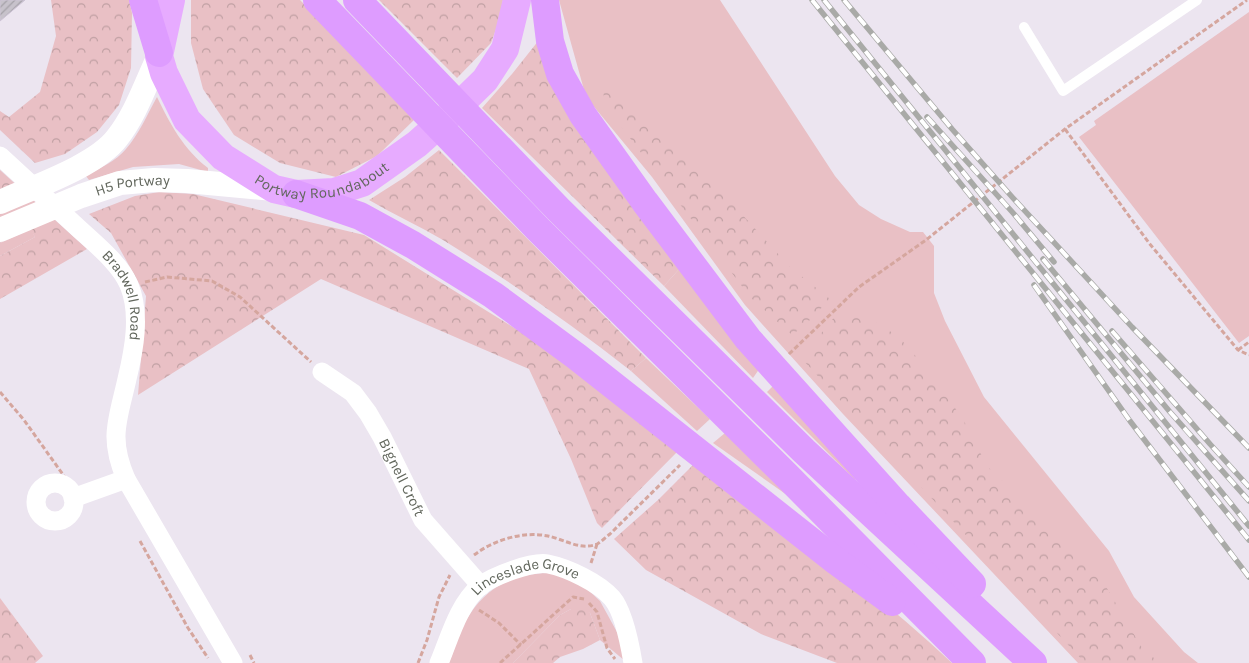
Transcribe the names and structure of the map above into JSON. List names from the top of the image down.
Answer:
{
  "streets": {
    "main road": ["Portway Roundabout"],
    "street": [
      "H5 Portway",
      "Bradwell Road",
      "Bignell Croft",
      "Linceslade Grove"
    ]
  },
  "crossings": [
    ["Portway Roundabout", "H5 Portway"],
    ["Bignell Croft", "Linceslade Grove"]
  ]
}
